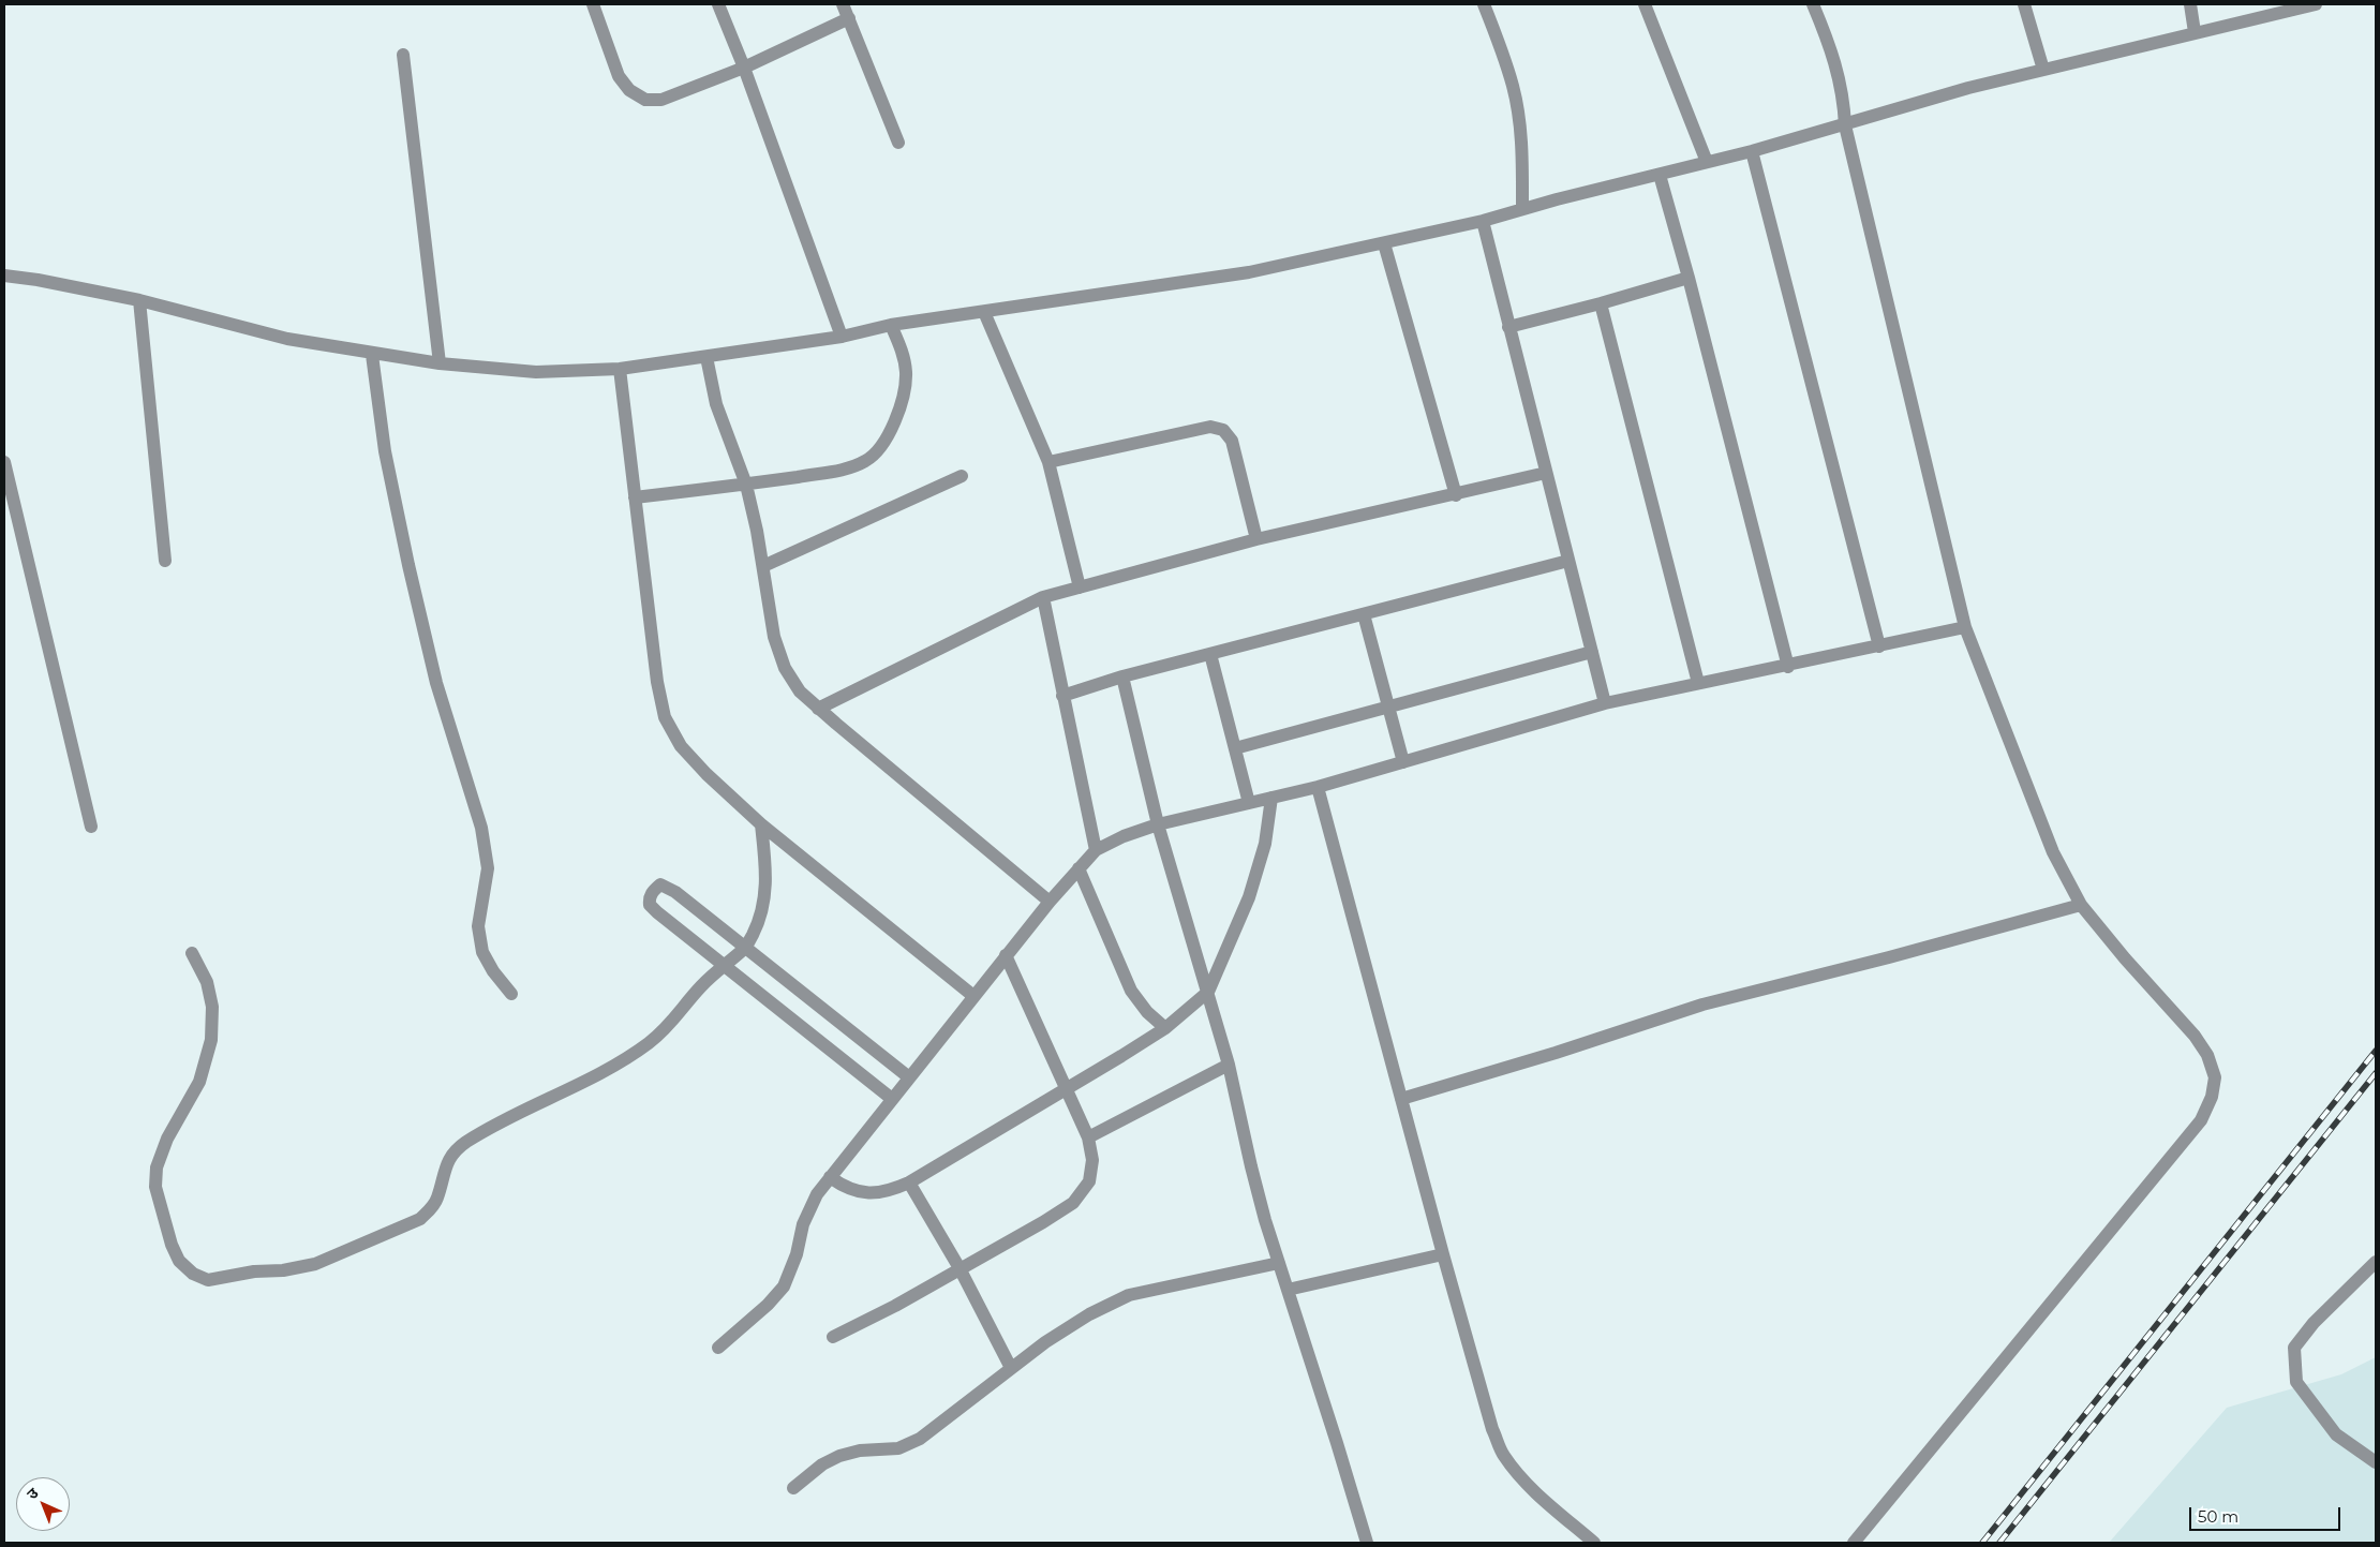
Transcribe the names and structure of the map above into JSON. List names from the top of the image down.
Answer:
{
  "scale_bar": "50 m",
  "north": "top left"
}
